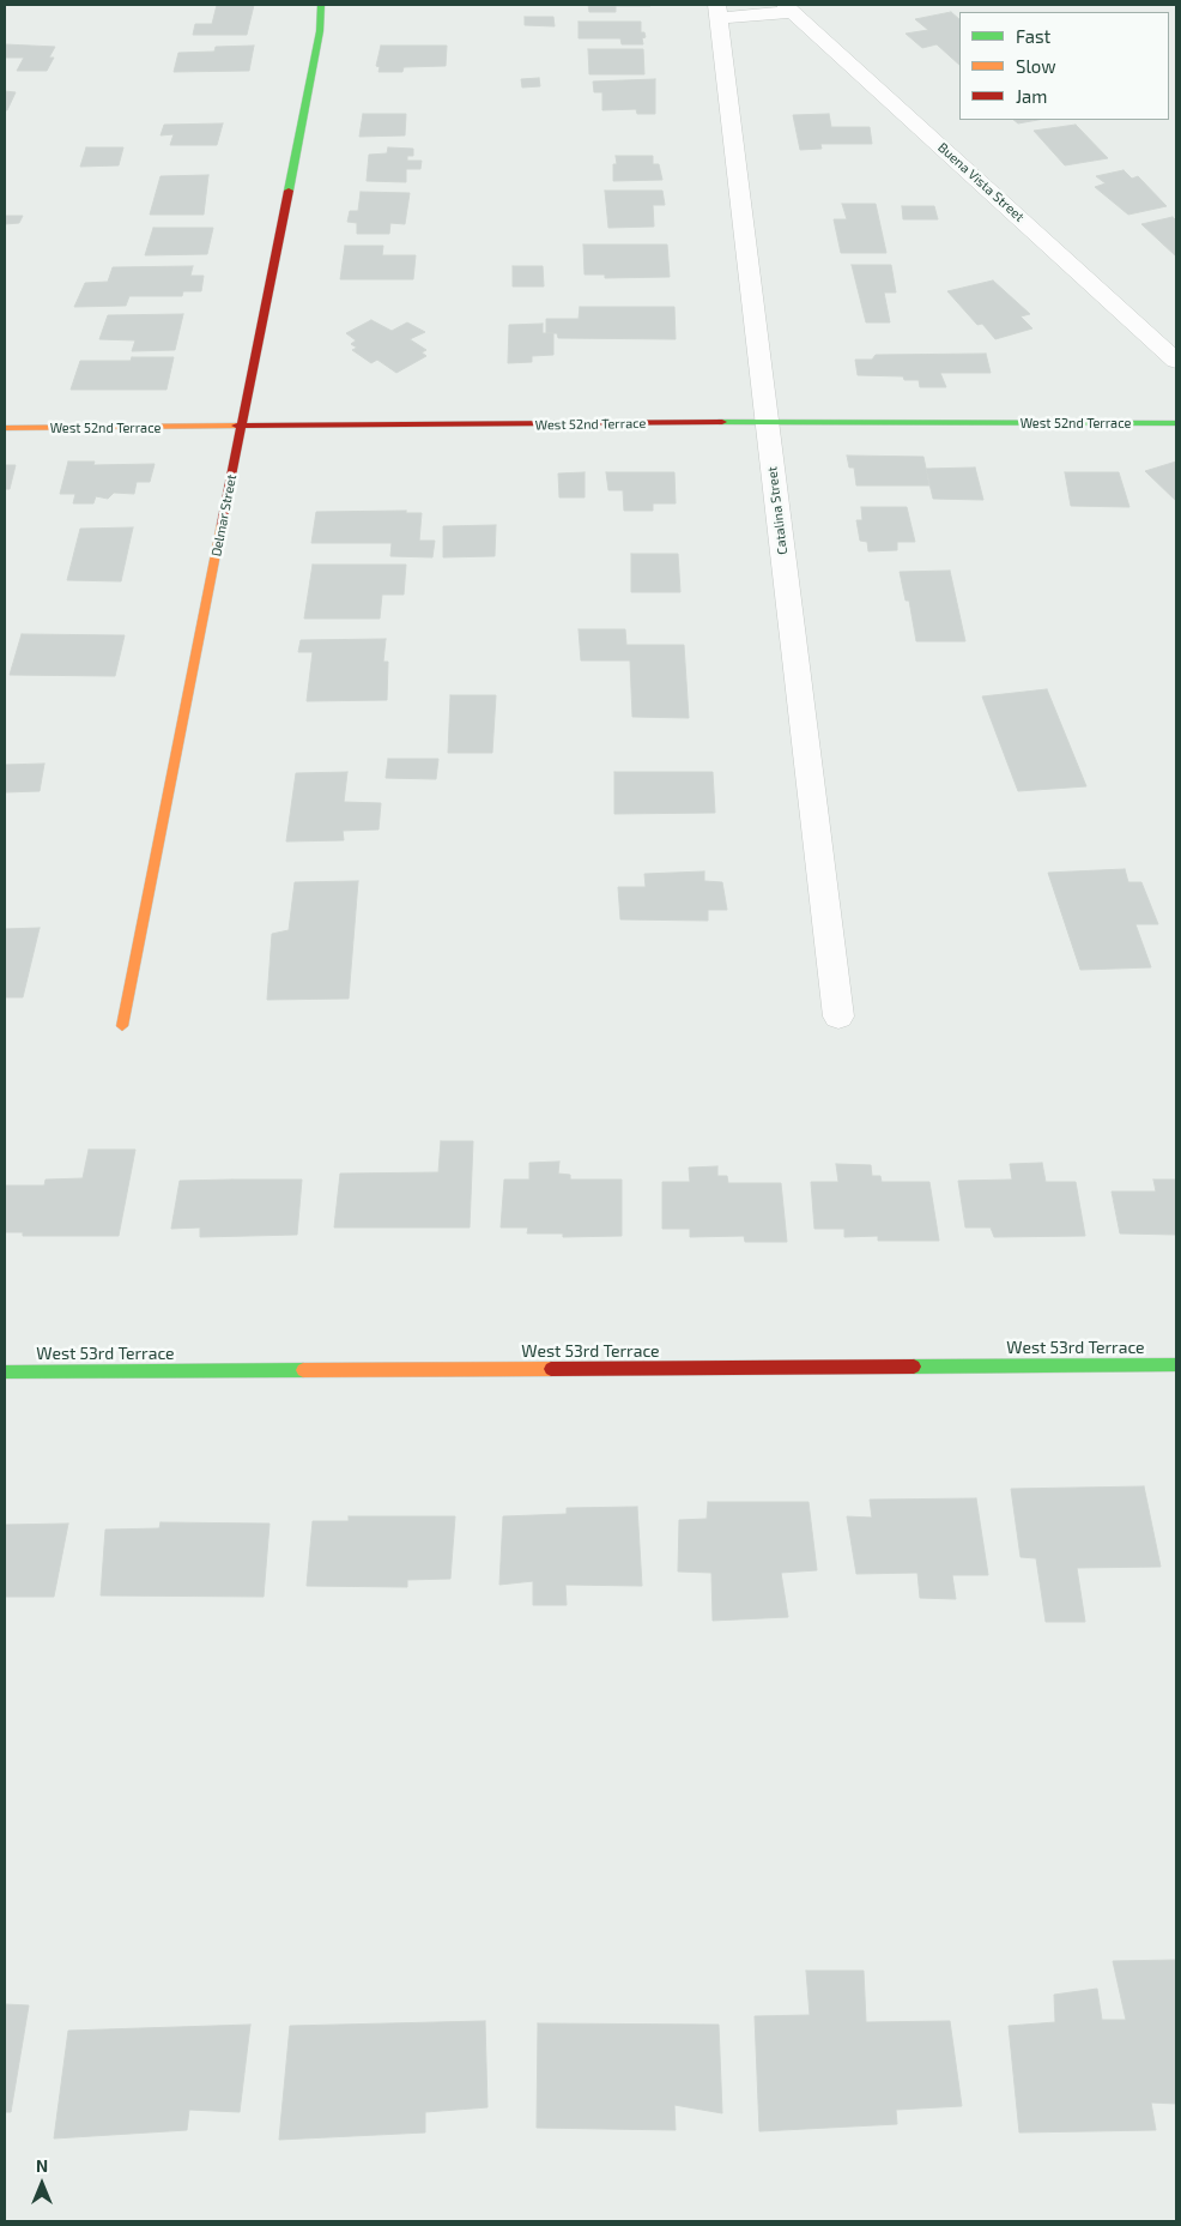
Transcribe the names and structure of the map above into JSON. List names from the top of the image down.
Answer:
{
  "streets": {
    "street": [
      "Buena Vista Street",
      "West 52nd Terrace",
      "Catalina Street",
      "Delmar Street",
      "West 53rd Terrace"
    ]
  },
  "crossings": [
    ["West 52nd Terrace", "Catalina Street"],
    ["West 52nd Terrace", "Delmar Street"]
  ],
  "legend": ["Fast", "Slow", "Jam"],
  "north": "top"
}
